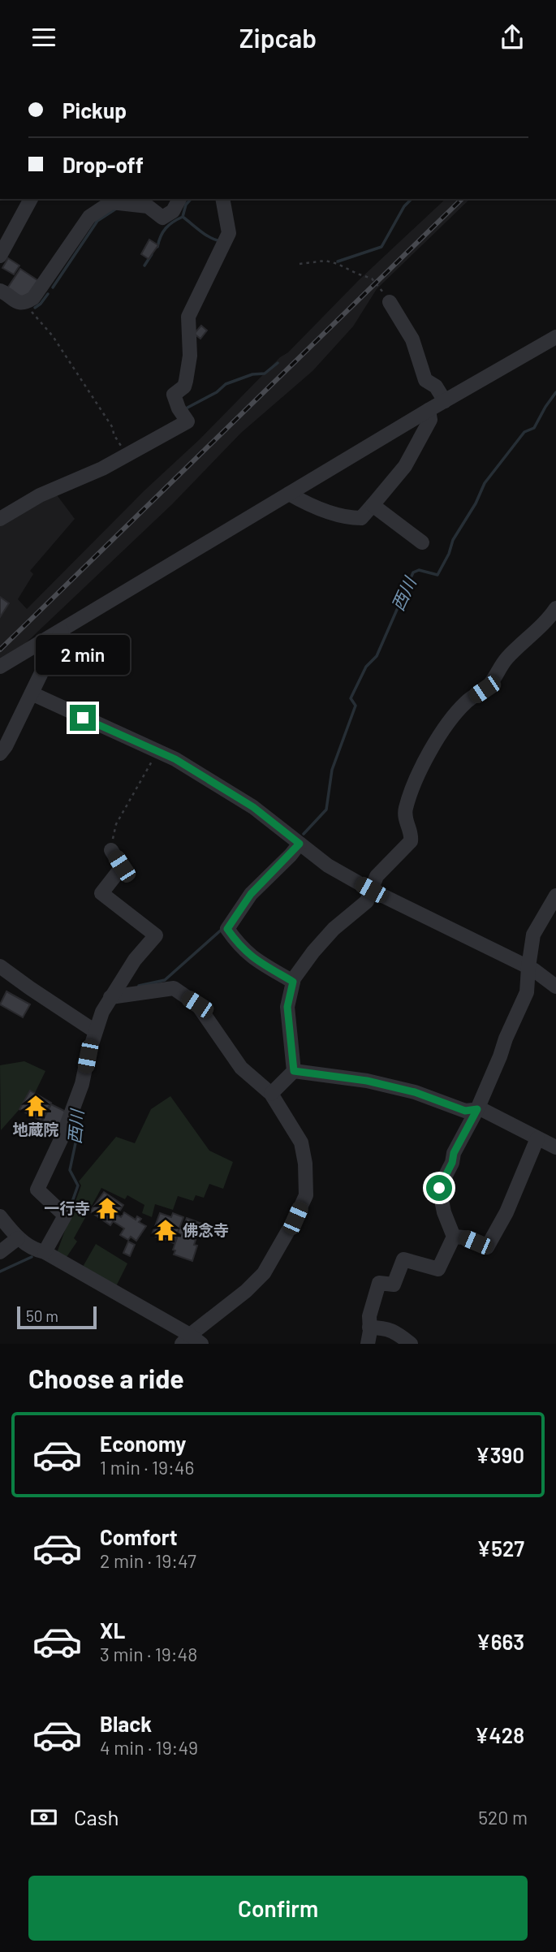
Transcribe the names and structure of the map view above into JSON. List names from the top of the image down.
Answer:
{
  "water": ["西川"],
  "places": {
    "temple": ["地蔵院", "一行寺", "佛念寺"]
  },
  "scale_bar": "50 m",
  "page": {
    "header": "Zipcab",
    "banner": ["Pickup", "Drop-off"],
    "bubble": "2 min",
    "scale": "50 m",
    "heading": "Choose a ride",
    "list": [
      {
        "name": "Economy",
        "note": "1 min · 19:46",
        "value": "¥390"
      },
      {
        "name": "Comfort",
        "note": "2 min · 19:47",
        "value": "¥527"
      },
      {
        "name": "XL",
        "note": "3 min · 19:48",
        "value": "¥663"
      },
      {
        "name": "Black",
        "note": "4 min · 19:49",
        "value": "¥428"
      }
    ],
    "pay": ["Cash", "520 m"],
    "buttons": "Confirm"
  }
}
